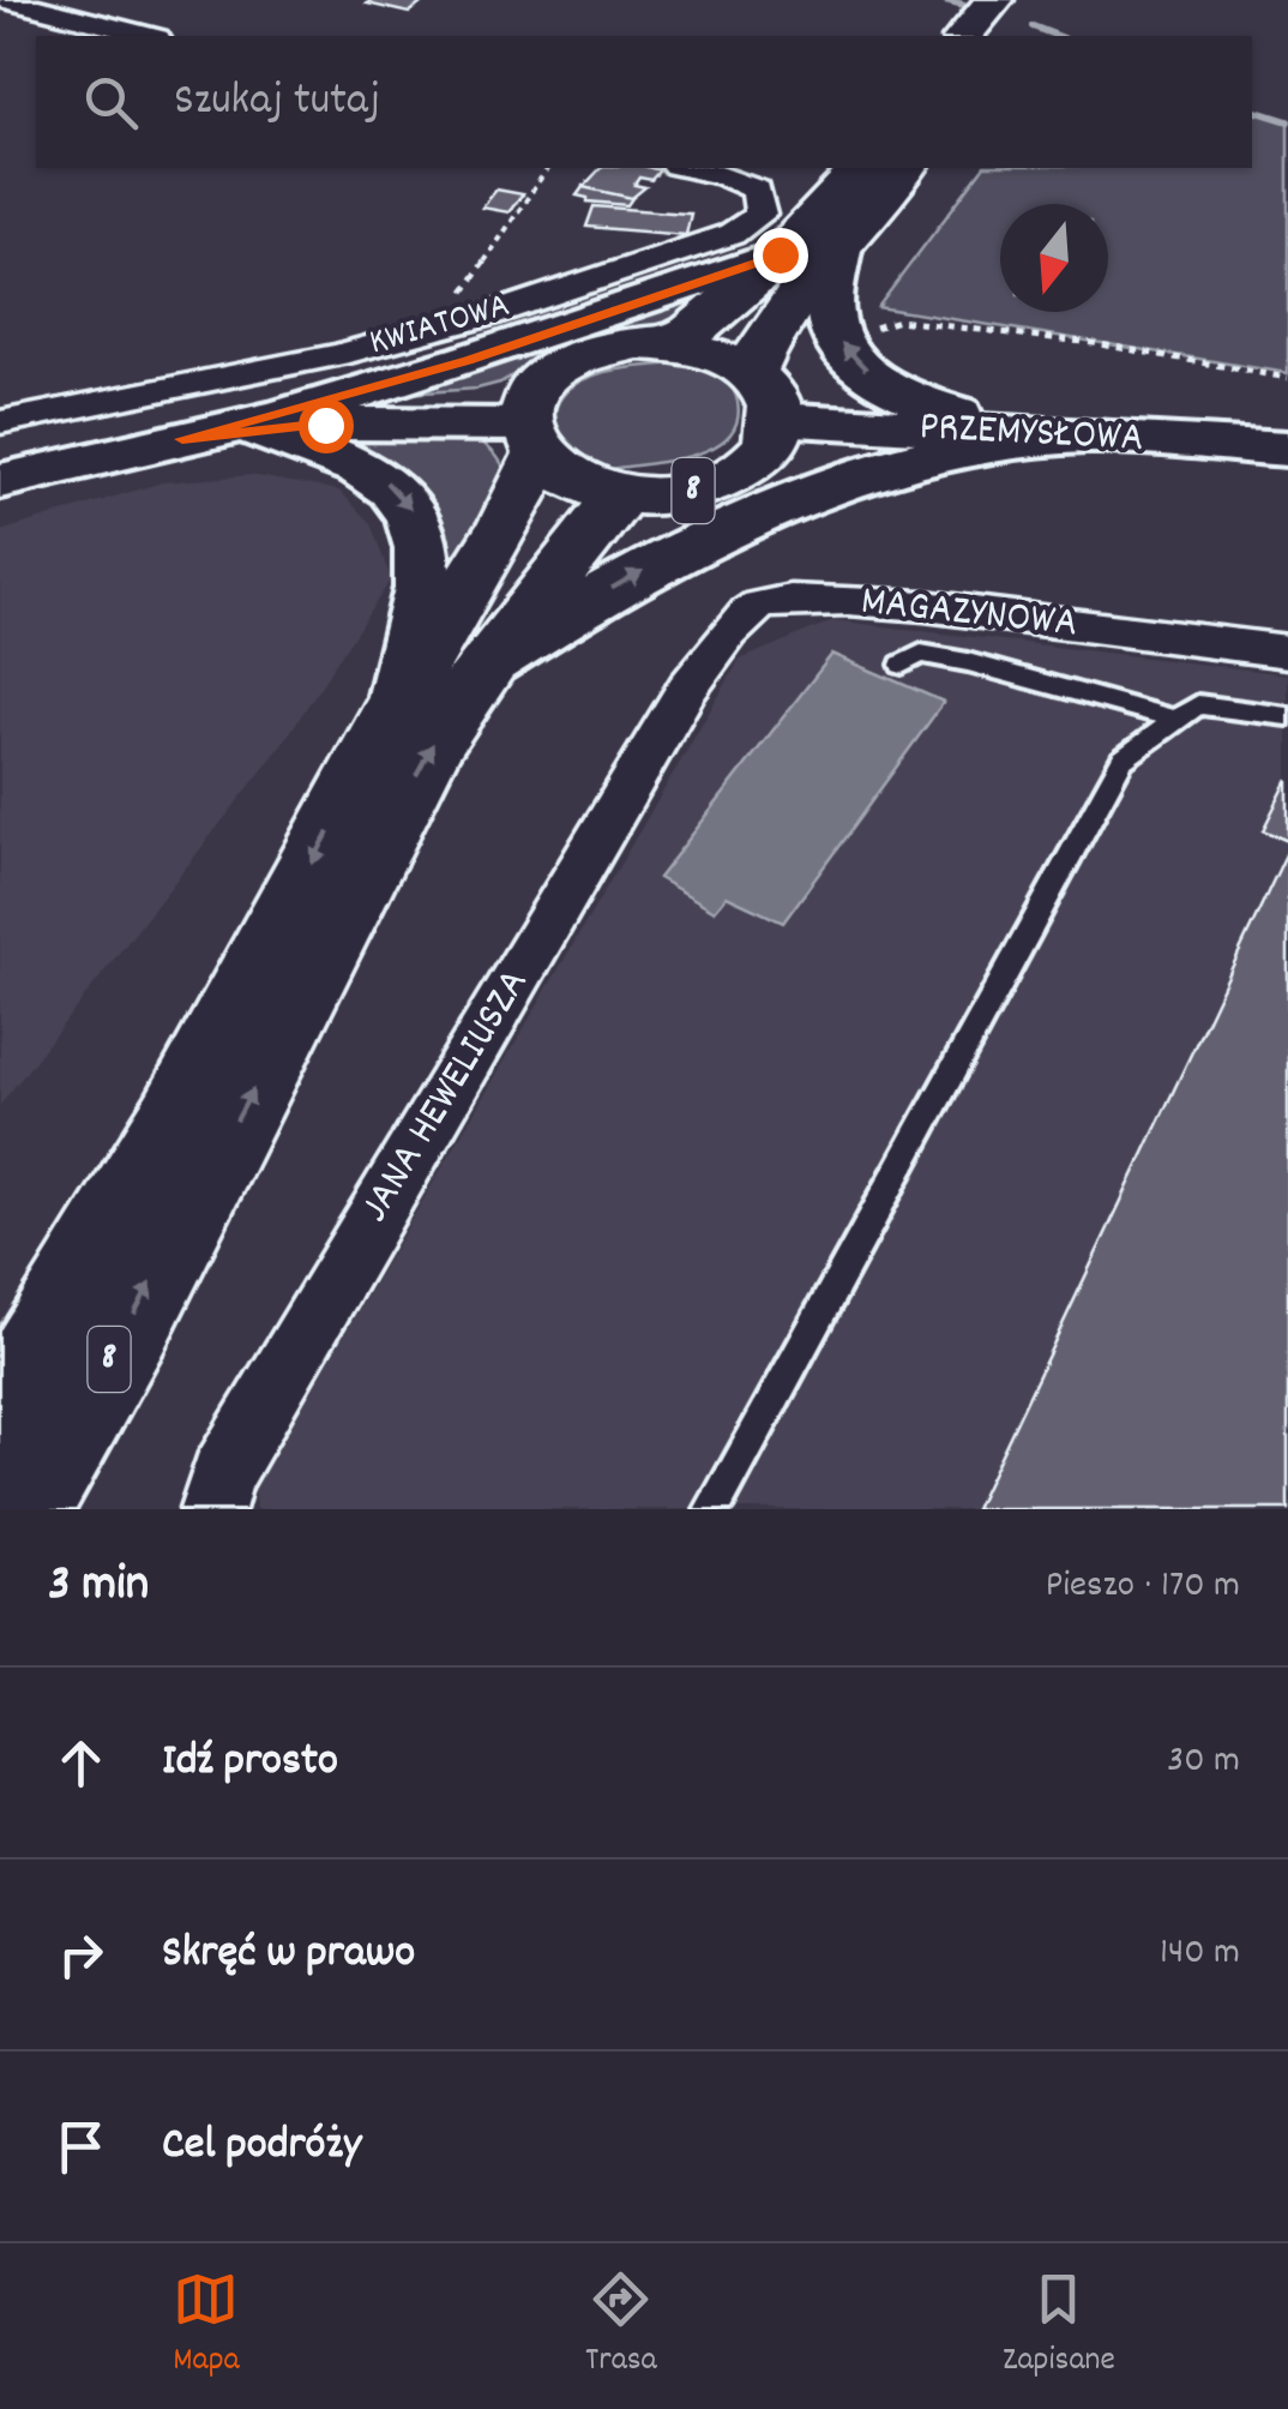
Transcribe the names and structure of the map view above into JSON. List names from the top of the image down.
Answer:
{
  "streets": {
    "highway": ["8"],
    "street": [
      "KWIATOWA",
      "PRZEMYSŁOWA",
      "MAGAZYNOWA",
      "JANA HEWELIUSZA"
    ]
  },
  "crossings": [
    ["PRZEMYSŁOWA", "8"],
    ["MAGAZYNOWA", "JANA HEWELIUSZA"]
  ],
  "north": "bottom",
  "page": {
    "search": "Szukaj tutaj",
    "heading": ["3 min", "Pieszo · 170 m"],
    "list": [
      ["Idź prosto", "30 m"],
      ["Skręć w prawo", "140 m"],
      "Cel podróży"
    ],
    "nav": ["Mapa", "Trasa", "Zapisane"]
  }
}
